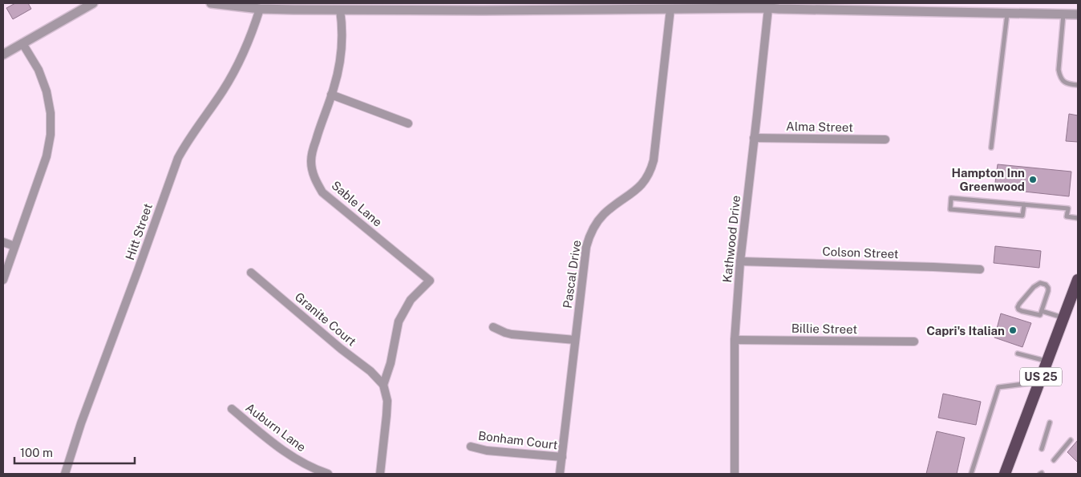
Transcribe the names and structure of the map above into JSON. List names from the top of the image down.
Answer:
{
  "streets": {
    "highway": ["US 25"],
    "street": [
      "Alma Street",
      "Sable Lane",
      "Hitt Street",
      "Kathwood Drive",
      "Colson Street",
      "Pascal Drive",
      "Granite Court",
      "Billie Street",
      "Auburn Lane",
      "Bonham Court"
    ]
  },
  "crossings": [
    ["Alma Street", "Kathwood Drive"],
    ["Sable Lane", "Granite Court"],
    ["Kathwood Drive", "Colson Street"],
    ["Kathwood Drive", "Billie Street"],
    ["Pascal Drive", "Bonham Court"]
  ],
  "places": ["Hampton Inn Greenwood", "Capri's Italian"],
  "scale_bar": "100 m"
}
